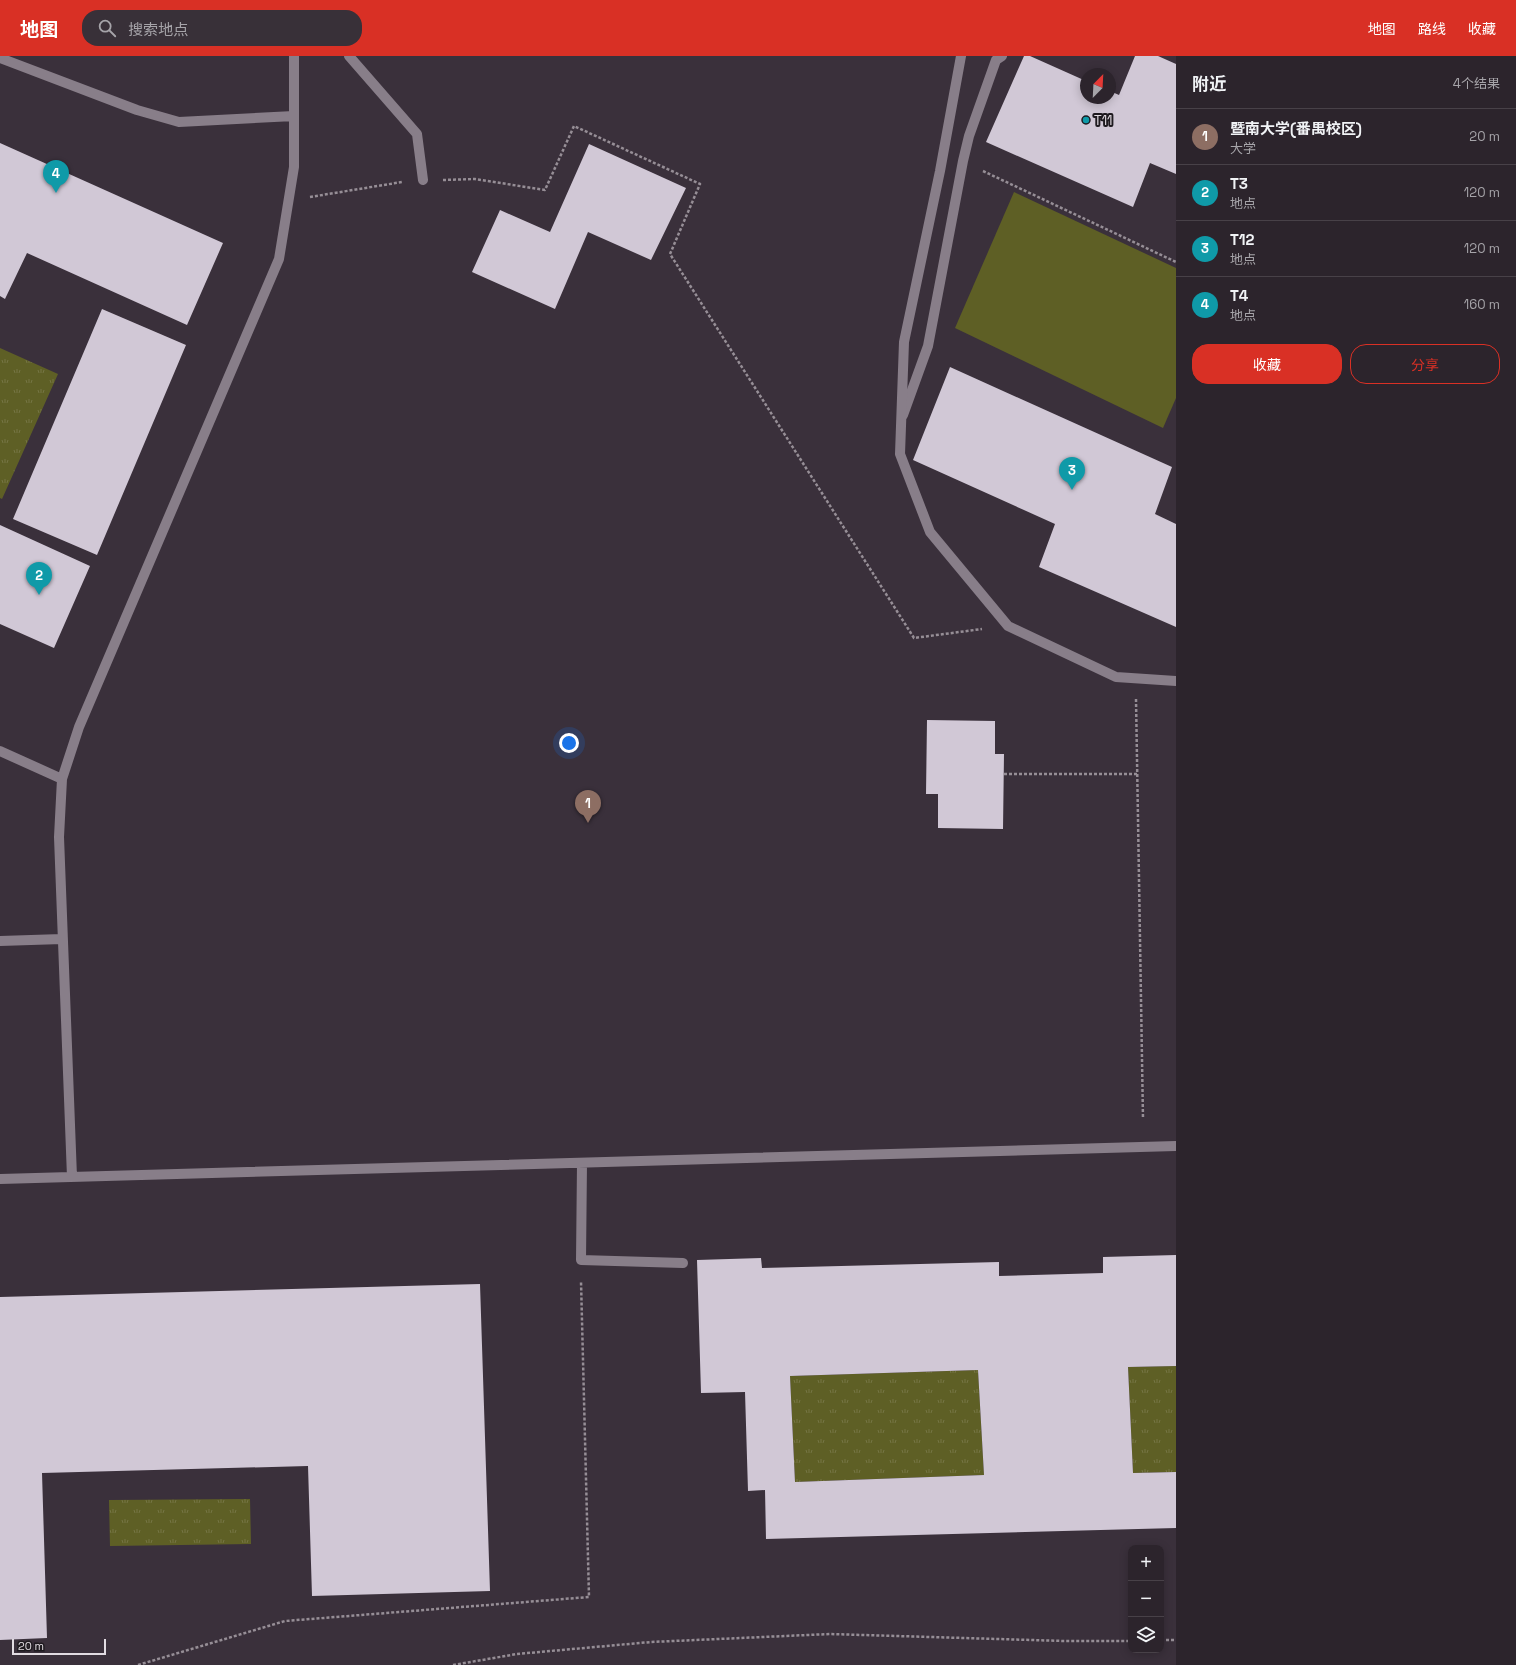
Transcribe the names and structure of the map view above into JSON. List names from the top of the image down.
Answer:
{
  "places": ["T11"],
  "scale_bar": "20 m",
  "north": "top right",
  "page": {
    "header": "地图",
    "search": "搜索地点",
    "nav": ["地图", "路线", "收藏"],
    "heading": ["附近", "4个结果"],
    "list": [
      {
        "mark": "1",
        "name": "暨南大学(番禺校区)",
        "note": "大学",
        "value": "20 m"
      },
      {
        "mark": "2",
        "name": "T3",
        "note": "地点",
        "value": "120 m"
      },
      {
        "mark": "3",
        "name": "T12",
        "note": "地点",
        "value": "120 m"
      },
      {
        "mark": "4",
        "name": "T4",
        "note": "地点",
        "value": "160 m"
      }
    ],
    "pins": [
      "4",
      "3",
      "2",
      "1"
    ],
    "buttons": ["收藏", "分享"],
    "map_buttons": ["+", "−"],
    "scale": "20 m"
  }
}
